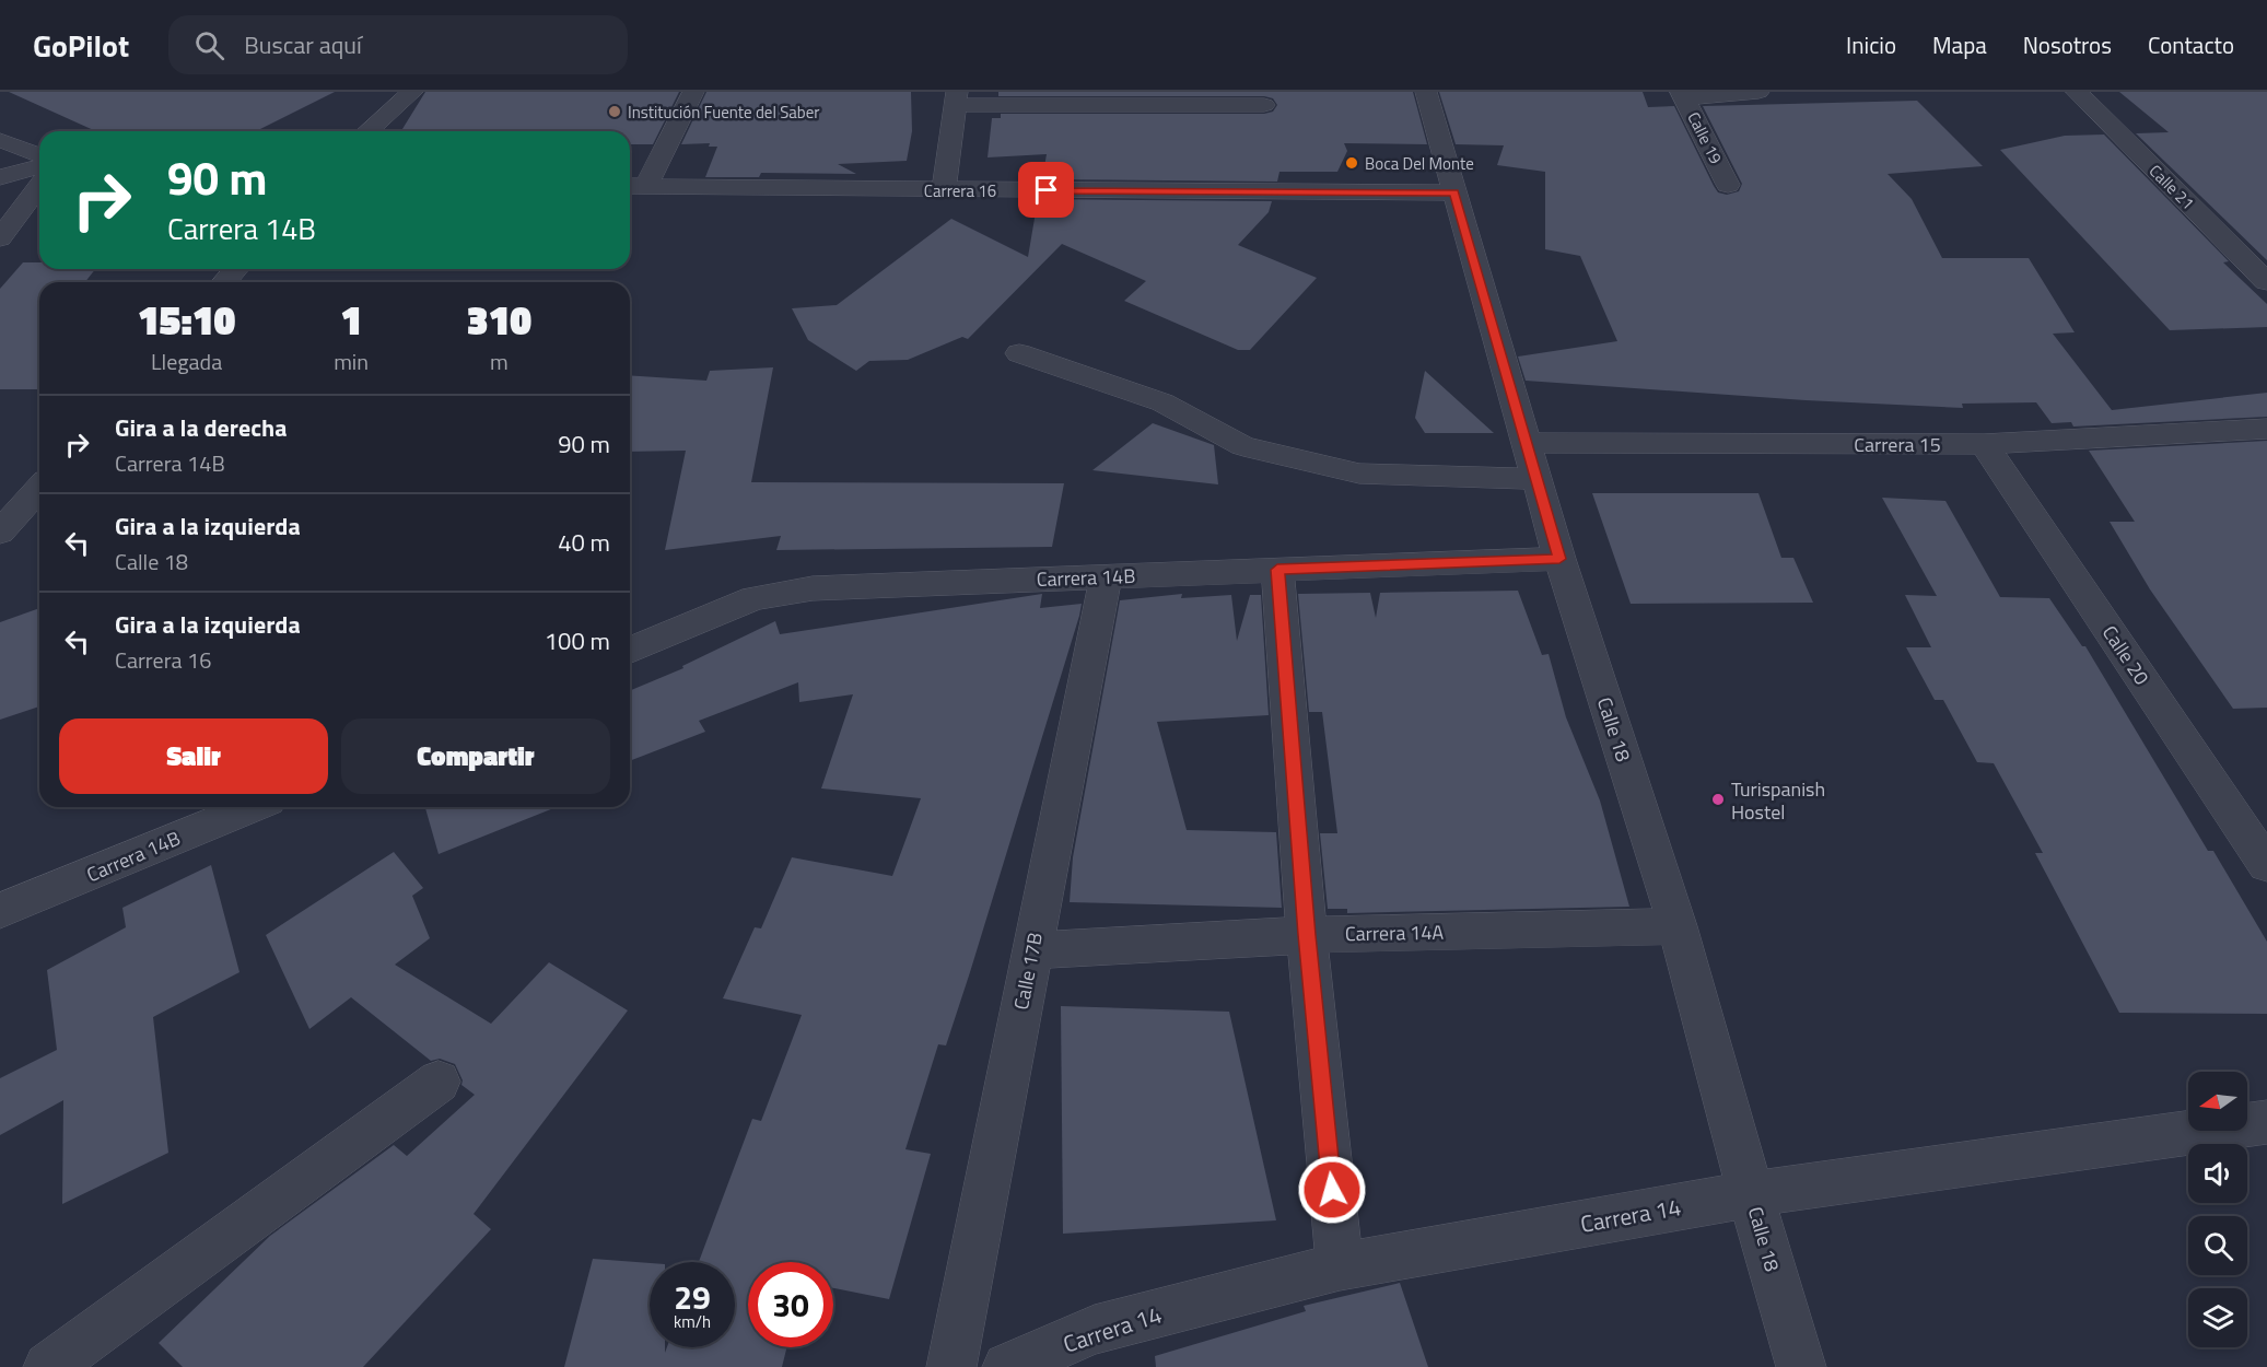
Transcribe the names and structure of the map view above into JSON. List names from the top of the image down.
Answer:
{
  "streets": {
    "street": [
      "Calle 19",
      "Calle 21",
      "Carrera 16",
      "Carrera 15",
      "Carrera 14B",
      "Calle 20",
      "Calle 18",
      "Carrera 14A",
      "Calle 17B",
      "Carrera 14"
    ]
  },
  "crossings": [
    ["Carrera 16", "Calle 18"],
    ["Carrera 15", "Calle 20"],
    ["Carrera 15", "Calle 18"],
    ["Carrera 14B", "Calle 18"],
    ["Carrera 14B", "Calle 17B"],
    ["Calle 18", "Carrera 14A"],
    ["Calle 18", "Carrera 14"],
    ["Carrera 14A", "Calle 17B"]
  ],
  "places": ["Institución Fuente del Saber", "Boca Del Monte", "Turispanish Hostel"],
  "north": "left",
  "page": {
    "header": "GoPilot",
    "search": "Buscar aquí",
    "nav": [
      "Inicio",
      "Mapa",
      "Nosotros",
      "Contacto"
    ],
    "turn": ["90 m", "Carrera 14B"],
    "eta": [
      "15:10",
      "Llegada",
      "1",
      "min",
      "310",
      "m"
    ],
    "list": [
      {
        "name": "Gira a la derecha",
        "note": "Carrera 14B",
        "value": "90 m"
      },
      {
        "name": "Gira a la izquierda",
        "note": "Calle 18",
        "value": "40 m"
      },
      {
        "name": "Gira a la izquierda",
        "note": "Carrera 16",
        "value": "100 m"
      }
    ],
    "buttons": ["Salir", "Compartir"],
    "speed": "29 km/h",
    "limit": "30"
  }
}
